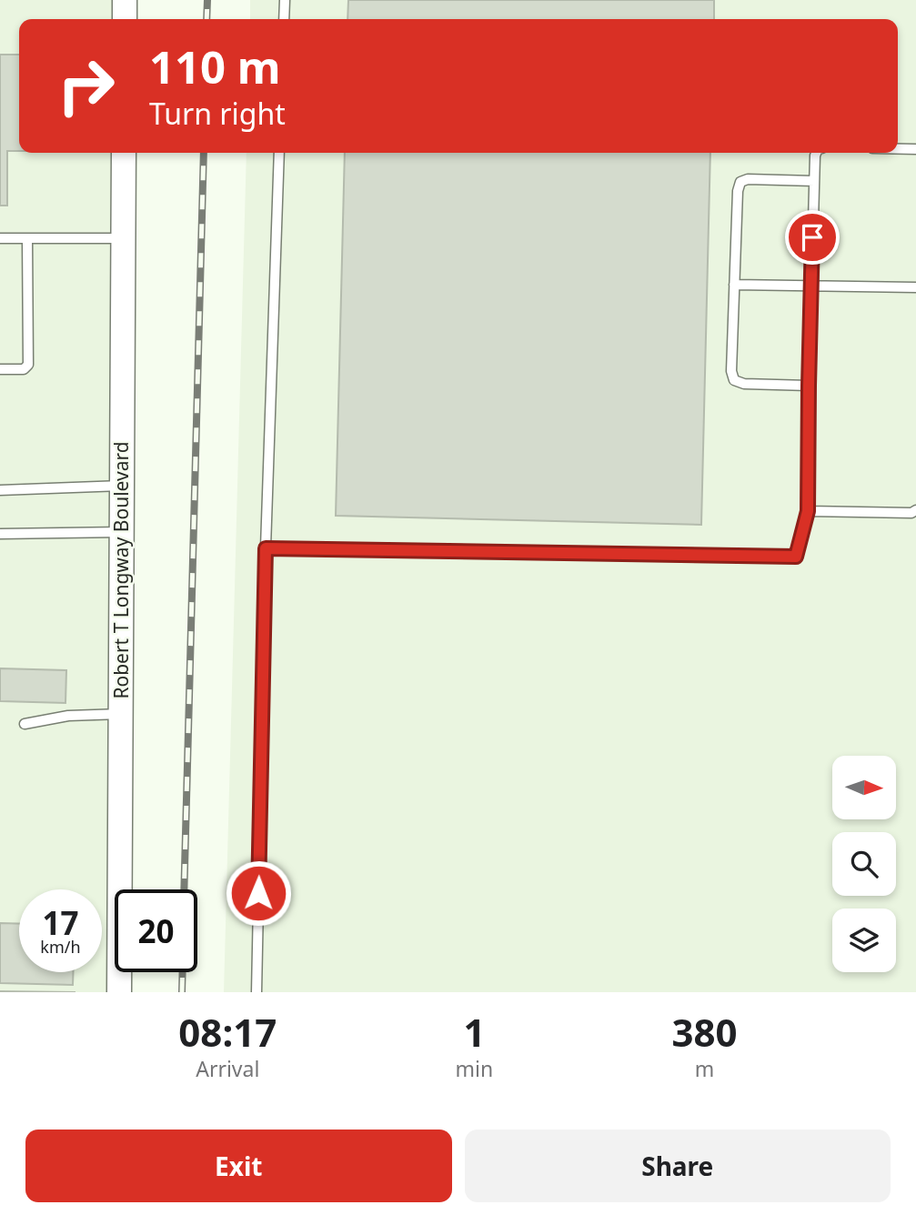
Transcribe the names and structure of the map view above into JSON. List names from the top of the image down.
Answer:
{
  "streets": {
    "street": ["Robert T Longway Boulevard"]
  },
  "north": "right",
  "page": {
    "turn": ["110 m", "Turn right"],
    "speed": "17 km/h",
    "limit": "20",
    "eta": [
      "08:17",
      "Arrival",
      "1",
      "min",
      "380",
      "m"
    ],
    "buttons": ["Exit", "Share"]
  }
}
